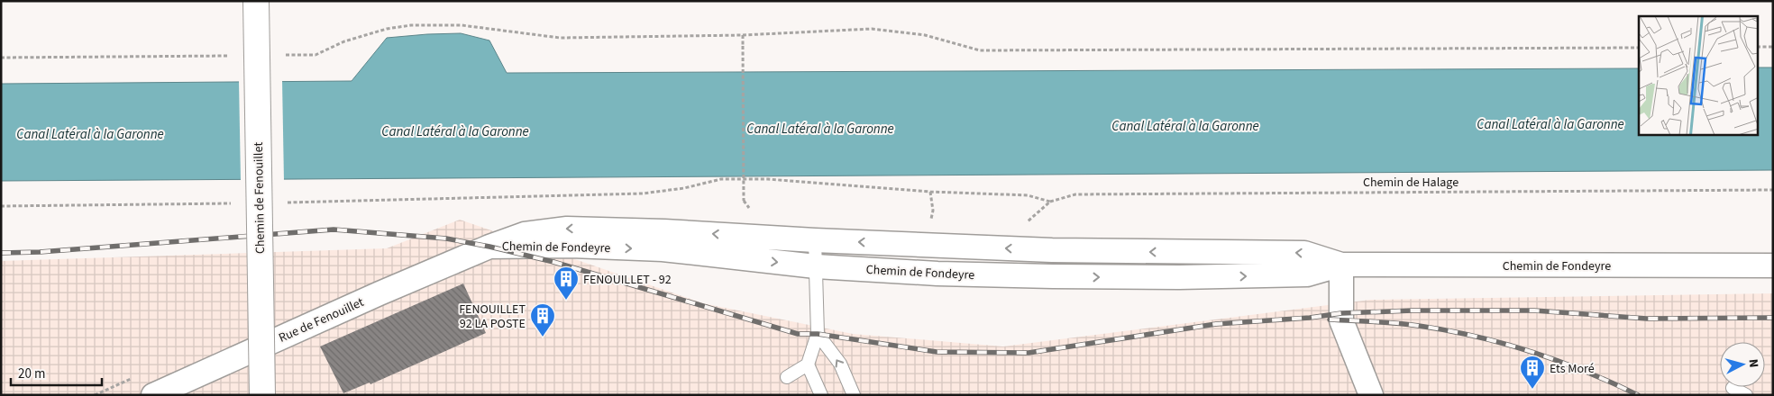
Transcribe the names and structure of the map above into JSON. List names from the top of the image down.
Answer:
{
  "streets": {
    "street": ["Chemin de Fenouillet", "Chemin de Fondeyre", "Rue de Fenouillet"],
    "path": ["Chemin de Halage"]
  },
  "crossings": [
    ["Chemin de Fondeyre", "Rue de Fenouillet"]
  ],
  "water": ["Canal Latéral à la Garonne"],
  "places": {
    "building": ["FENOUILLET - 92", "FENOUILLET 92 LA POSTE", "Ets Moré"]
  },
  "scale_bar": "20 m",
  "north": "right"
}
